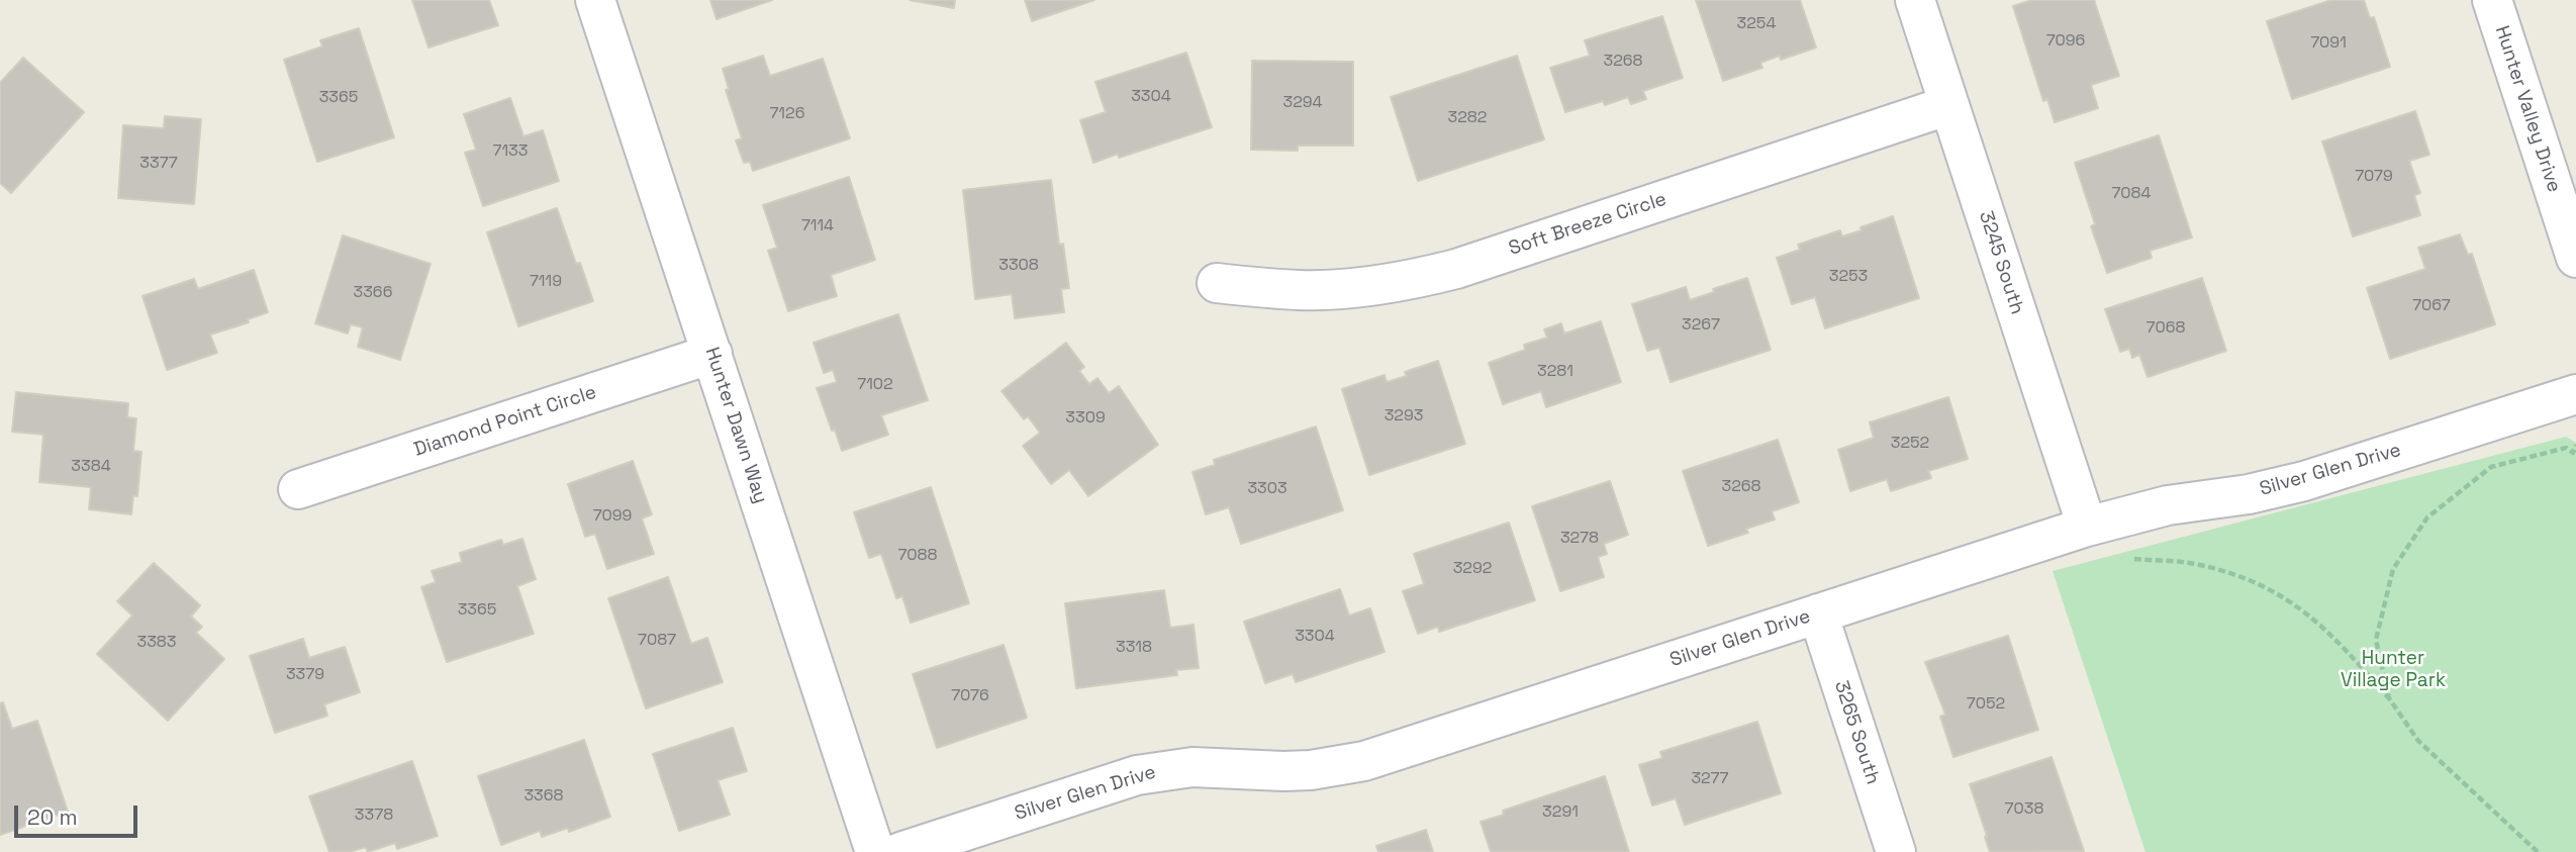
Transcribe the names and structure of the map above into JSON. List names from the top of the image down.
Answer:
{
  "streets": {
    "street": [
      "Hunter Valley Drive",
      "Soft Breeze Circle",
      "3245 South",
      "Diamond Point Circle",
      "Hunter Dawn Way",
      "Silver Glen Drive",
      "3265 South"
    ]
  },
  "crossings": [
    ["Soft Breeze Circle", "3245 South"],
    ["3245 South", "Silver Glen Drive"],
    ["Diamond Point Circle", "Hunter Dawn Way"],
    ["Silver Glen Drive", "3265 South"]
  ],
  "parks": ["Hunter Village Park"],
  "house_numbers": [
    "3254",
    "7096",
    "7091",
    "3268",
    "3304",
    "3365",
    "3294",
    "7126",
    "3282",
    "7133",
    "3377",
    "7079",
    "7084",
    "7114",
    "3308",
    "3253",
    "7119",
    "3366",
    "7067",
    "3267",
    "7068",
    "3281",
    "7102",
    "3293",
    "3309",
    "3252",
    "3384",
    "3268",
    "3303",
    "7099",
    "3278",
    "7088",
    "3292",
    "3365",
    "3304",
    "7087",
    "3383",
    "3318",
    "3379",
    "7076",
    "7052",
    "3277",
    "3368",
    "7038",
    "3291",
    "3378"
  ],
  "scale_bar": "20 m"
}
